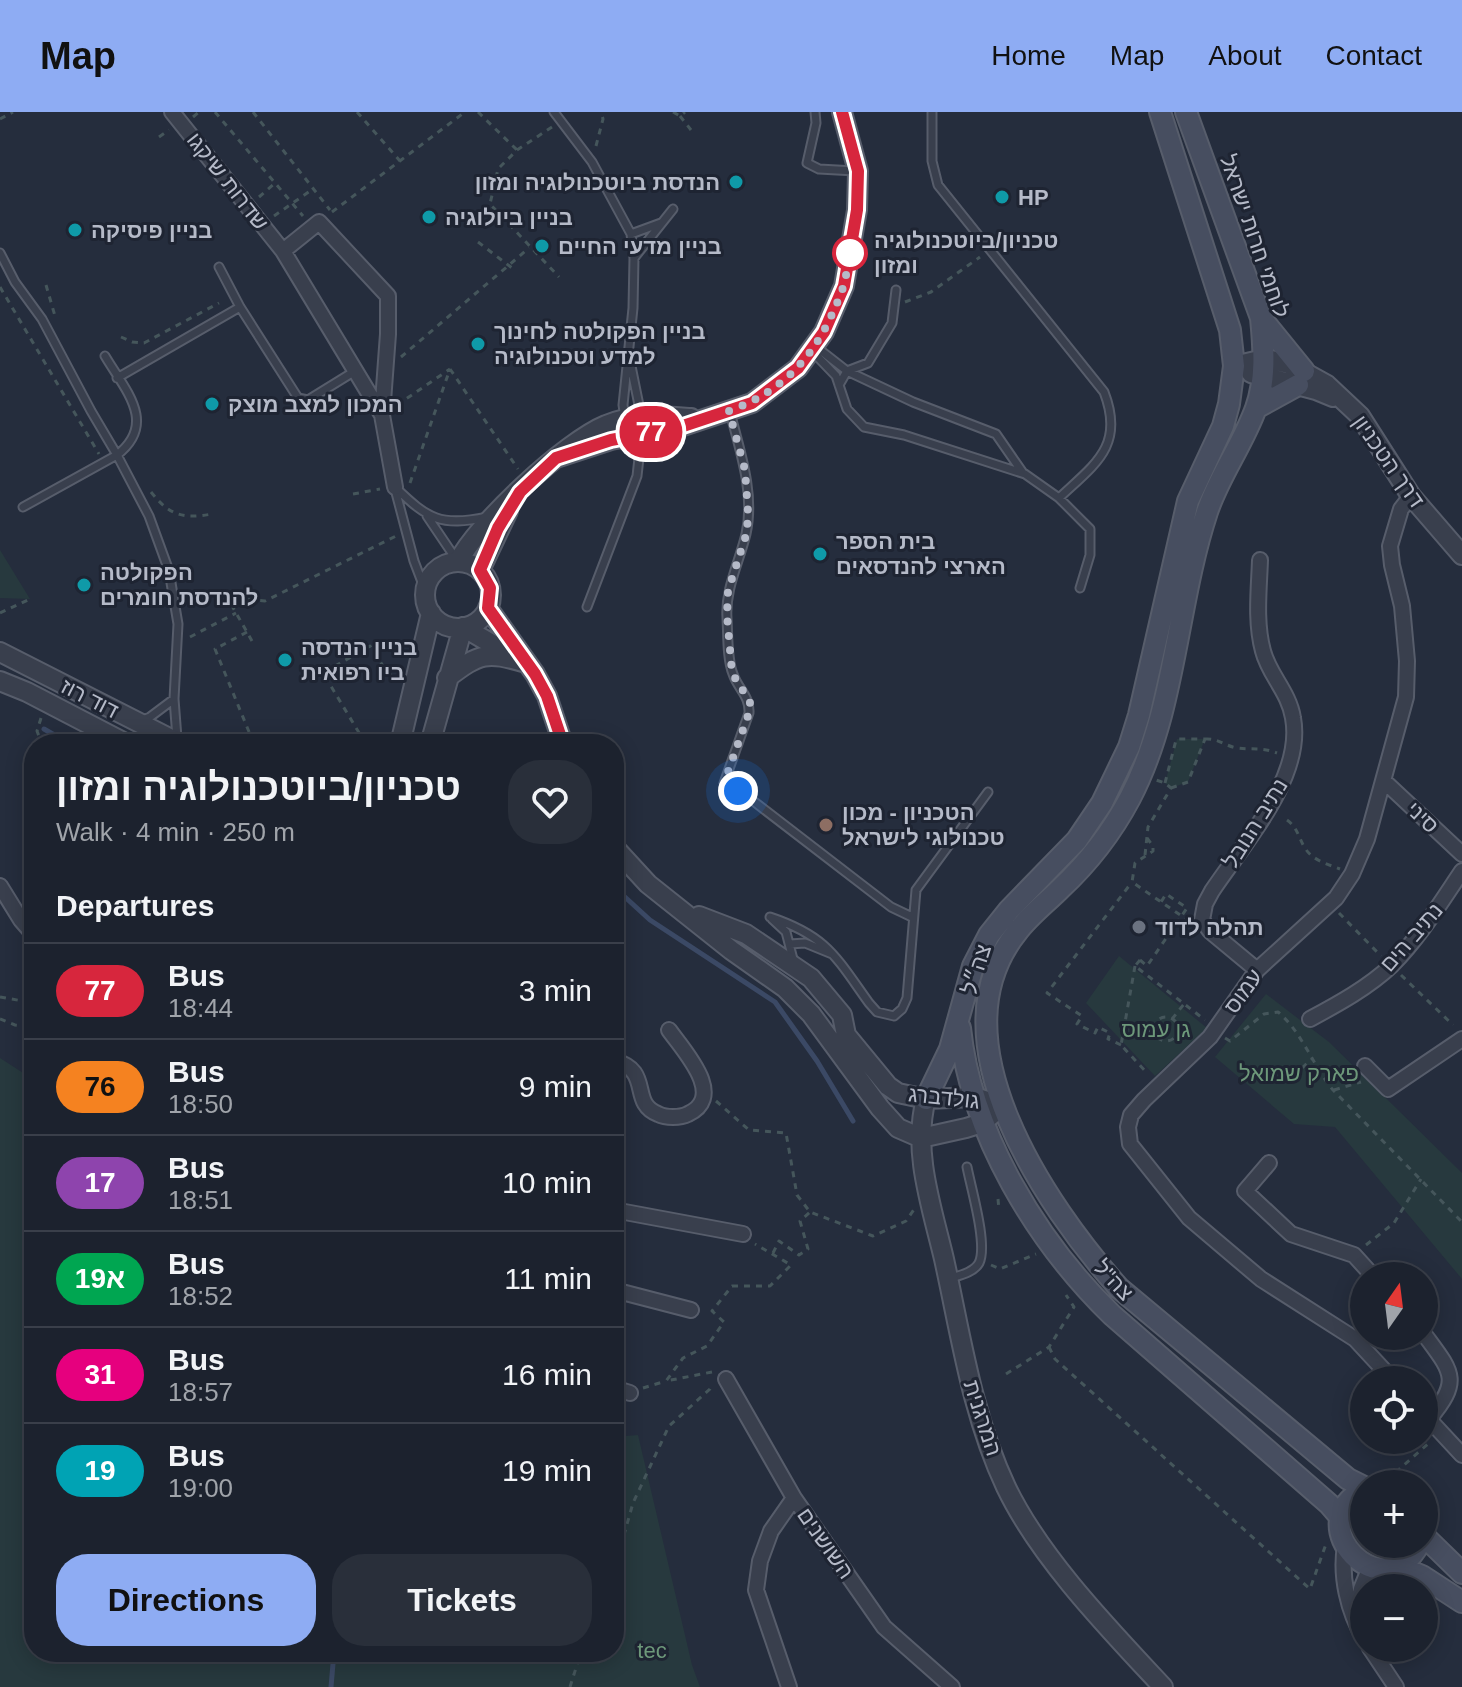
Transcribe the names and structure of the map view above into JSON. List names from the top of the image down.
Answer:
{
  "streets": {
    "main road": ["לוחמי חרות ישראל", "צה״ל", "צה\"ל"],
    "street": [
      "שדרות שיקגו",
      "דרך הטכניון",
      "דוד רוז",
      "סיני",
      "נתיב הנובל",
      "נתיב הים",
      "עמוס",
      "גולדברג",
      "המרגנית",
      "השושנים"
    ]
  },
  "crossings": [
    ["לוחמי חרות ישראל", "דרך הטכניון"],
    ["לוחמי חרות ישראל", "צה״ל"],
    ["דרך הטכניון", "צה״ל"],
    ["דרך הטכניון", "עמוס"],
    ["סיני", "עמוס"],
    ["נתיב הנובל", "עמוס"],
    ["צה״ל", "גולדברג"],
    ["צה״ל", "צה\"ל"],
    ["צה״ל", "המרגנית"],
    ["גולדברג", "צה\"ל"],
    ["גולדברג", "המרגנית"]
  ],
  "parks": ["גן עמוס", "פארק שמואל", "tec"],
  "places": [
    "הנדסת ביוטכנולוגיה ומזון",
    "HP",
    "בניין ביולוגיה",
    "בניין פיסיקה",
    "בניין מדעי החיים",
    "טכניון/ביוטכנולוגיה ומזון",
    "בניין הפקולטה לחינוך למדע וטכנולוגיה",
    "המכון למצב מוצק",
    "בית הספר הארצי להנדסאים",
    "הפקולטה להנדסת חומרים",
    "בניין הנדסה ביו רפואית",
    "הטכניון - מכון טכנולוגי לישראל",
    "תהלה לדוד"
  ],
  "lines": ["bus line 77"],
  "north": "top",
  "page": {
    "header": "Map",
    "nav": [
      "Home",
      "Map",
      "About",
      "Contact"
    ],
    "on_map": "77",
    "heading": [
      ["טכניון/ביוטכנולוגיה ומזון", "Walk · 4 min · 250 m"],
      "Departures"
    ],
    "list": [
      {
        "mark": "77",
        "name": "Bus",
        "note": "18:44",
        "value": "3 min"
      },
      {
        "mark": "76",
        "name": "Bus",
        "note": "18:50",
        "value": "9 min"
      },
      {
        "mark": "17",
        "name": "Bus",
        "note": "18:51",
        "value": "10 min"
      },
      {
        "mark": "19א",
        "name": "Bus",
        "note": "18:52",
        "value": "11 min"
      },
      {
        "mark": "31",
        "name": "Bus",
        "note": "18:57",
        "value": "16 min"
      },
      {
        "mark": "19",
        "name": "Bus",
        "note": "19:00",
        "value": "19 min"
      }
    ],
    "map_buttons": ["+", "−"],
    "buttons": ["Directions", "Tickets"]
  }
}
